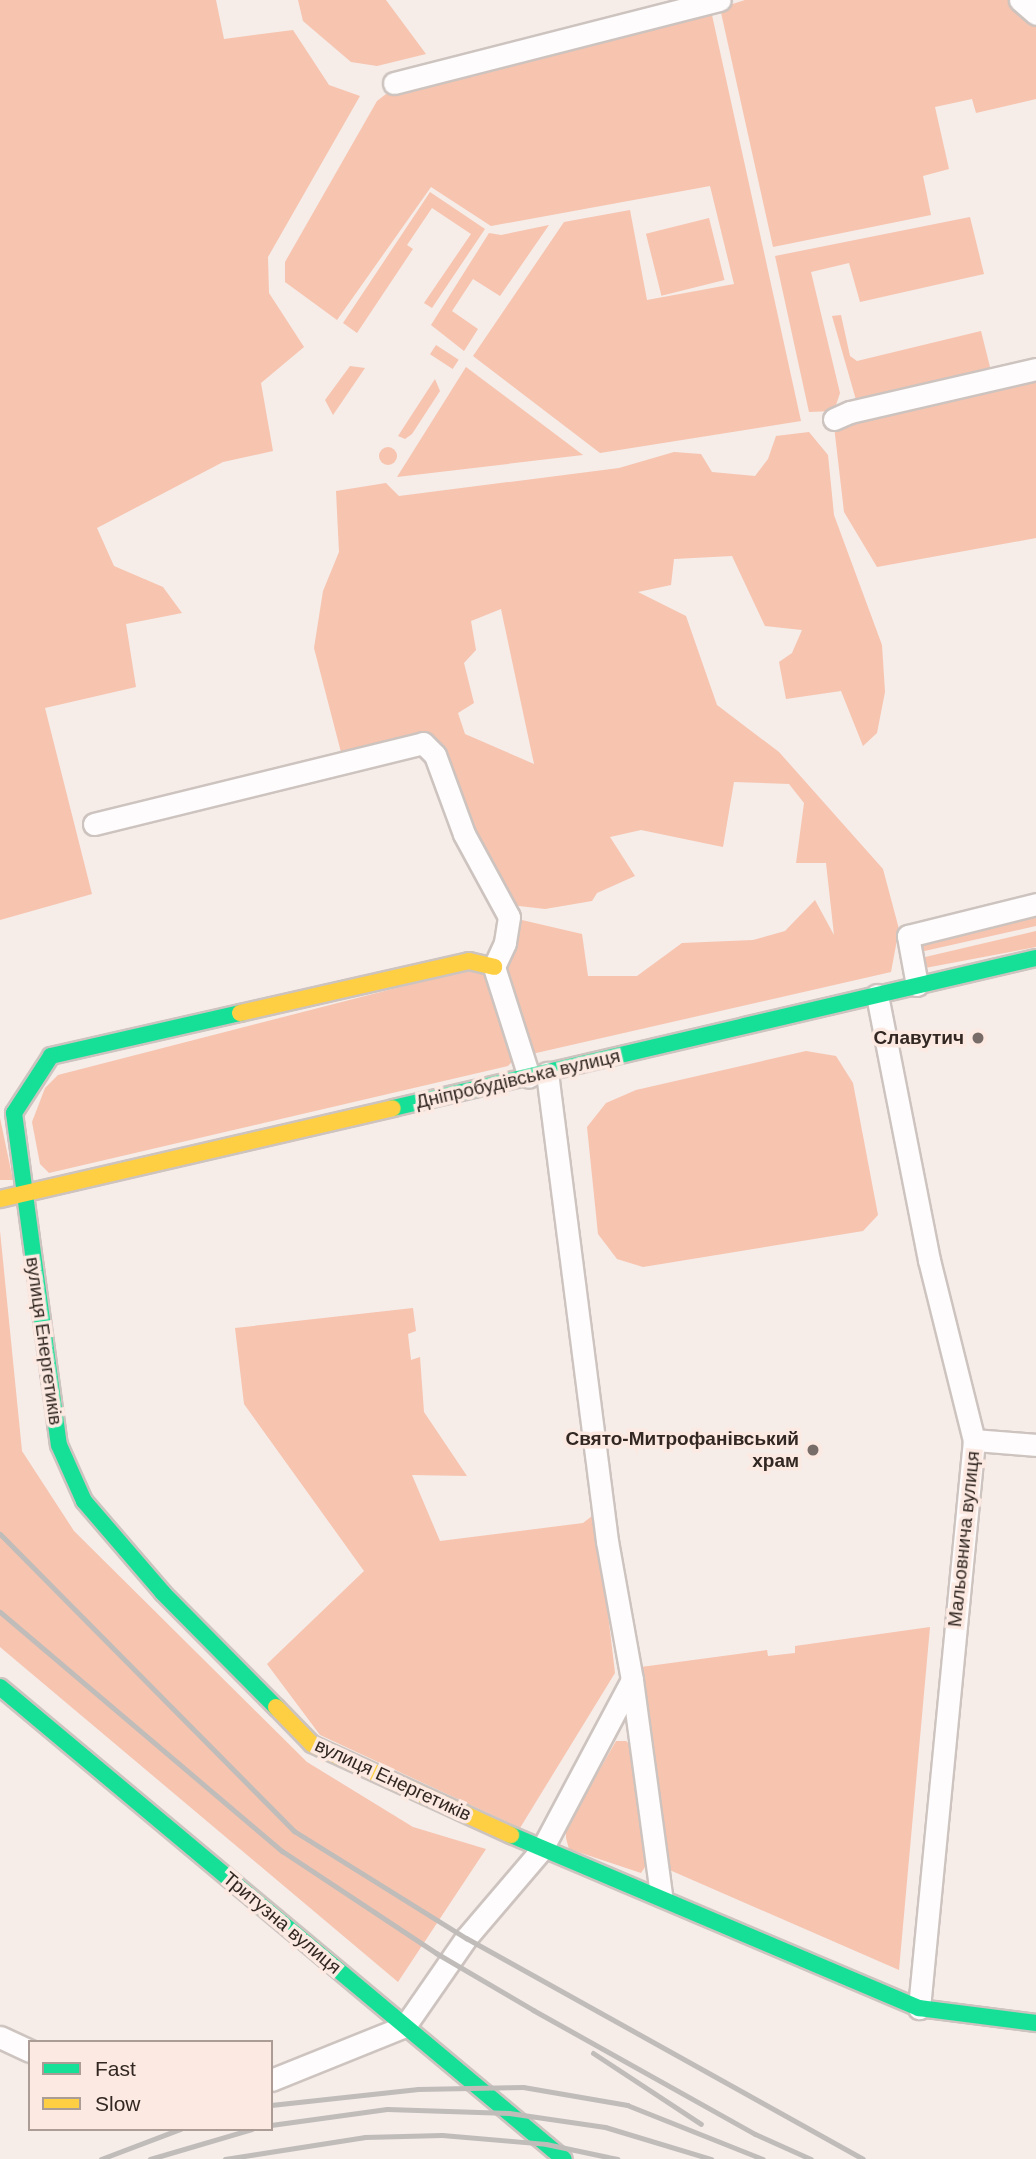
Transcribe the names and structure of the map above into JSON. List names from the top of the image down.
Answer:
{
  "streets": {
    "street": [
      "Дніпробудівська вулиця",
      "вулиця Енергетиків",
      "Мальовнича вулиця",
      "Тритузна вулиця"
    ]
  },
  "crossings": [
    ["Дніпробудівська вулиця", "вулиця Енергетиків"],
    ["Дніпробудівська вулиця", "Мальовнича вулиця"],
    ["вулиця Енергетиків", "Мальовнича вулиця"]
  ],
  "places": ["Славутич", "Свято-Митрофанівський храм"],
  "legend": ["Fast", "Slow"]
}
